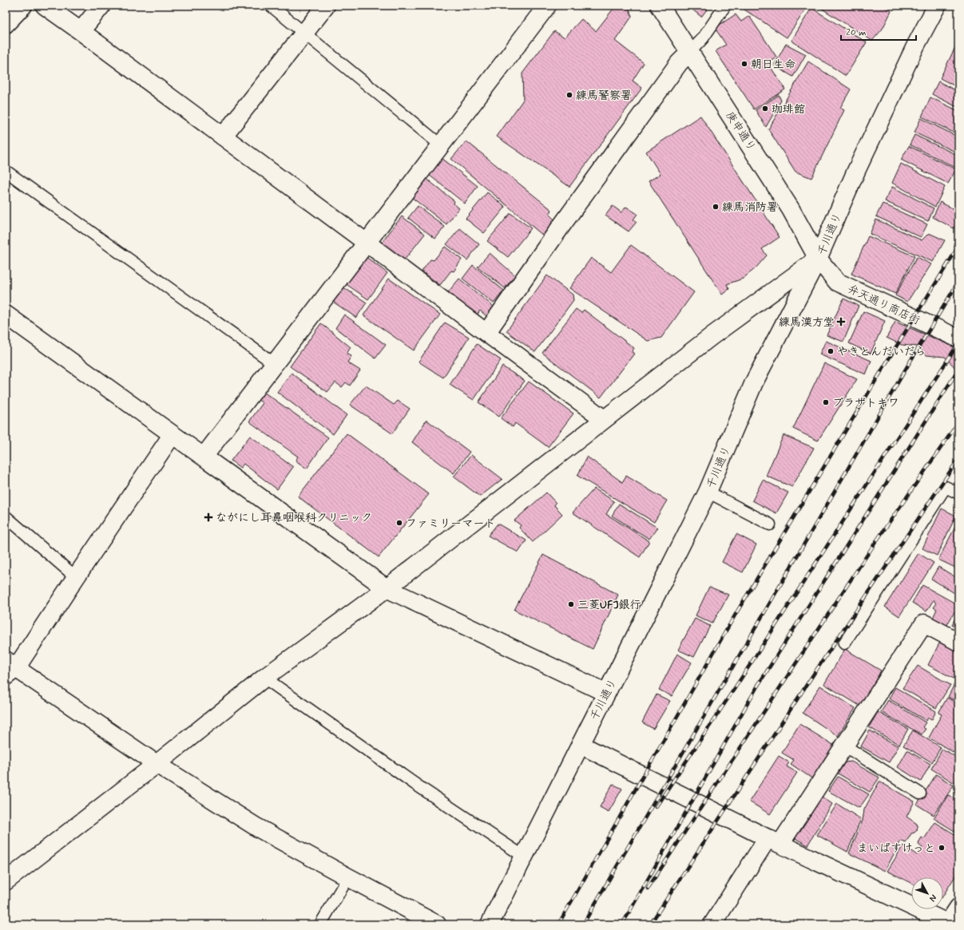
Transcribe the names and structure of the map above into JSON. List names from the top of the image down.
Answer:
{
  "streets": {
    "street": ["庚申通り", "千川通り", "弁天通り商店街"]
  },
  "crossings": [
    ["庚申通り", "千川通り"],
    ["庚申通り", "弁天通り商店街"],
    ["千川通り", "弁天通り商店街"]
  ],
  "places": {
    "other": [
      "朝日生命",
      "練馬警察署",
      "珈琲館",
      "練馬消防署",
      "やきとんだいだら",
      "プラザトキワ",
      "ファミリーマート",
      "三菱UFJ銀行",
      "まいばすけっと"
    ],
    "health": ["練馬漢方堂", "ながにし耳鼻咽喉科クリニック"]
  },
  "scale_bar": "20 m",
  "north": "bottom right"
}
